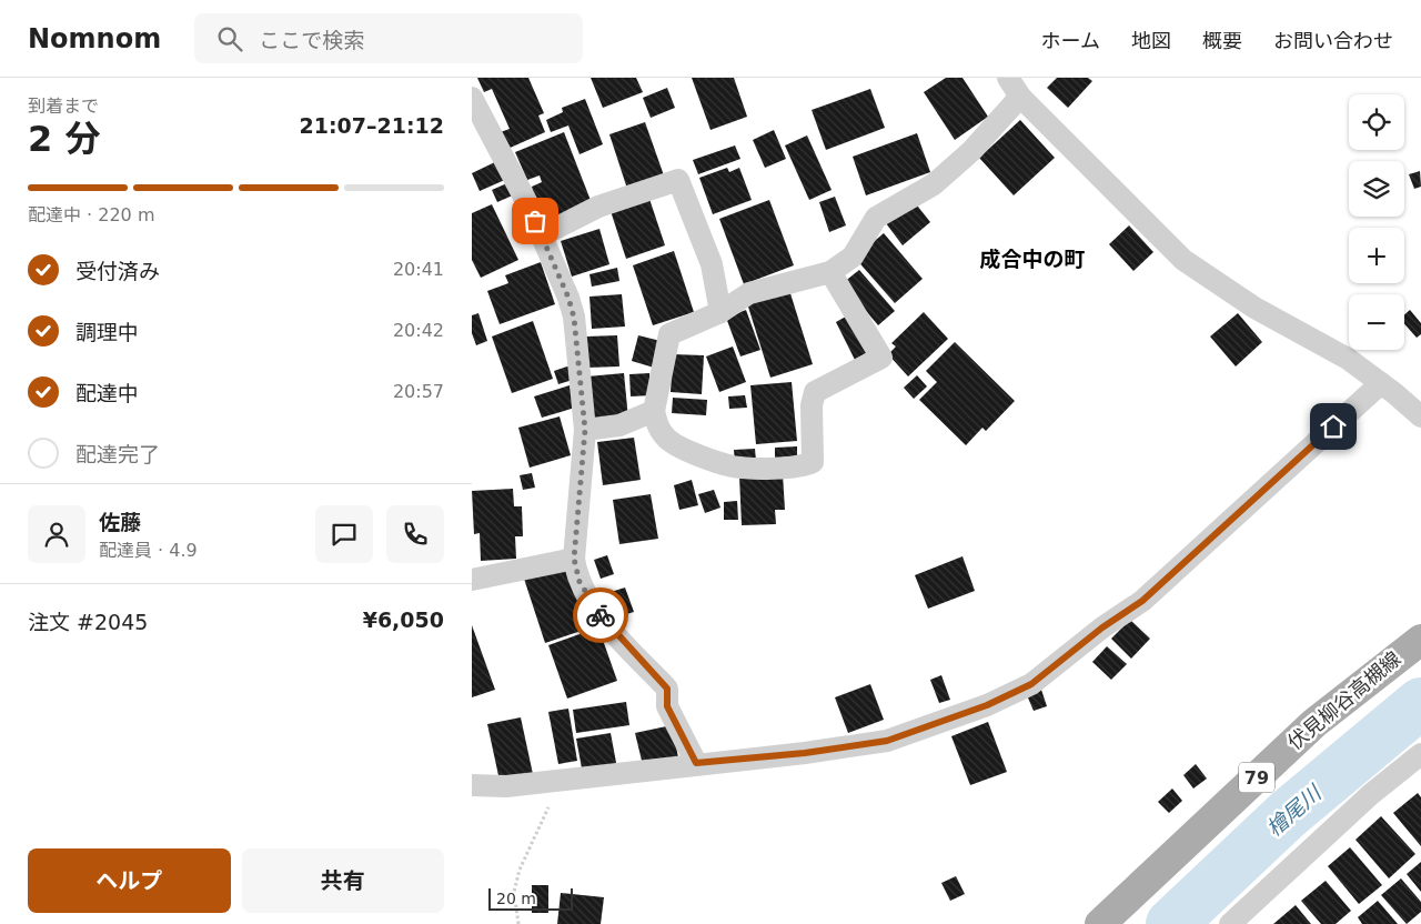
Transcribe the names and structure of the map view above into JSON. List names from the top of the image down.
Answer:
{
  "streets": {
    "main road": ["伏見柳谷高槻線", "79"]
  },
  "districts": ["成合中の町"],
  "water": ["檜尾川"],
  "scale_bar": "20 m",
  "page": {
    "header": "Nomnom",
    "search": "ここで検索",
    "nav": [
      "ホーム",
      "地図",
      "概要",
      "お問い合わせ"
    ],
    "heading": ["2 分", "到着まで", "21:07–21:12"],
    "panel": [
      "佐藤",
      "配達員 · 4.9",
      "注文 #2045",
      "¥6,050"
    ],
    "map_buttons": ["+", "−"],
    "bar": "配達中 · 220 m",
    "list": [
      ["受付済み", "20:41"],
      ["調理中", "20:42"],
      ["配達中", "20:57"],
      "配達完了"
    ],
    "buttons": ["ヘルプ", "共有"],
    "scale": "20 m"
  }
}
